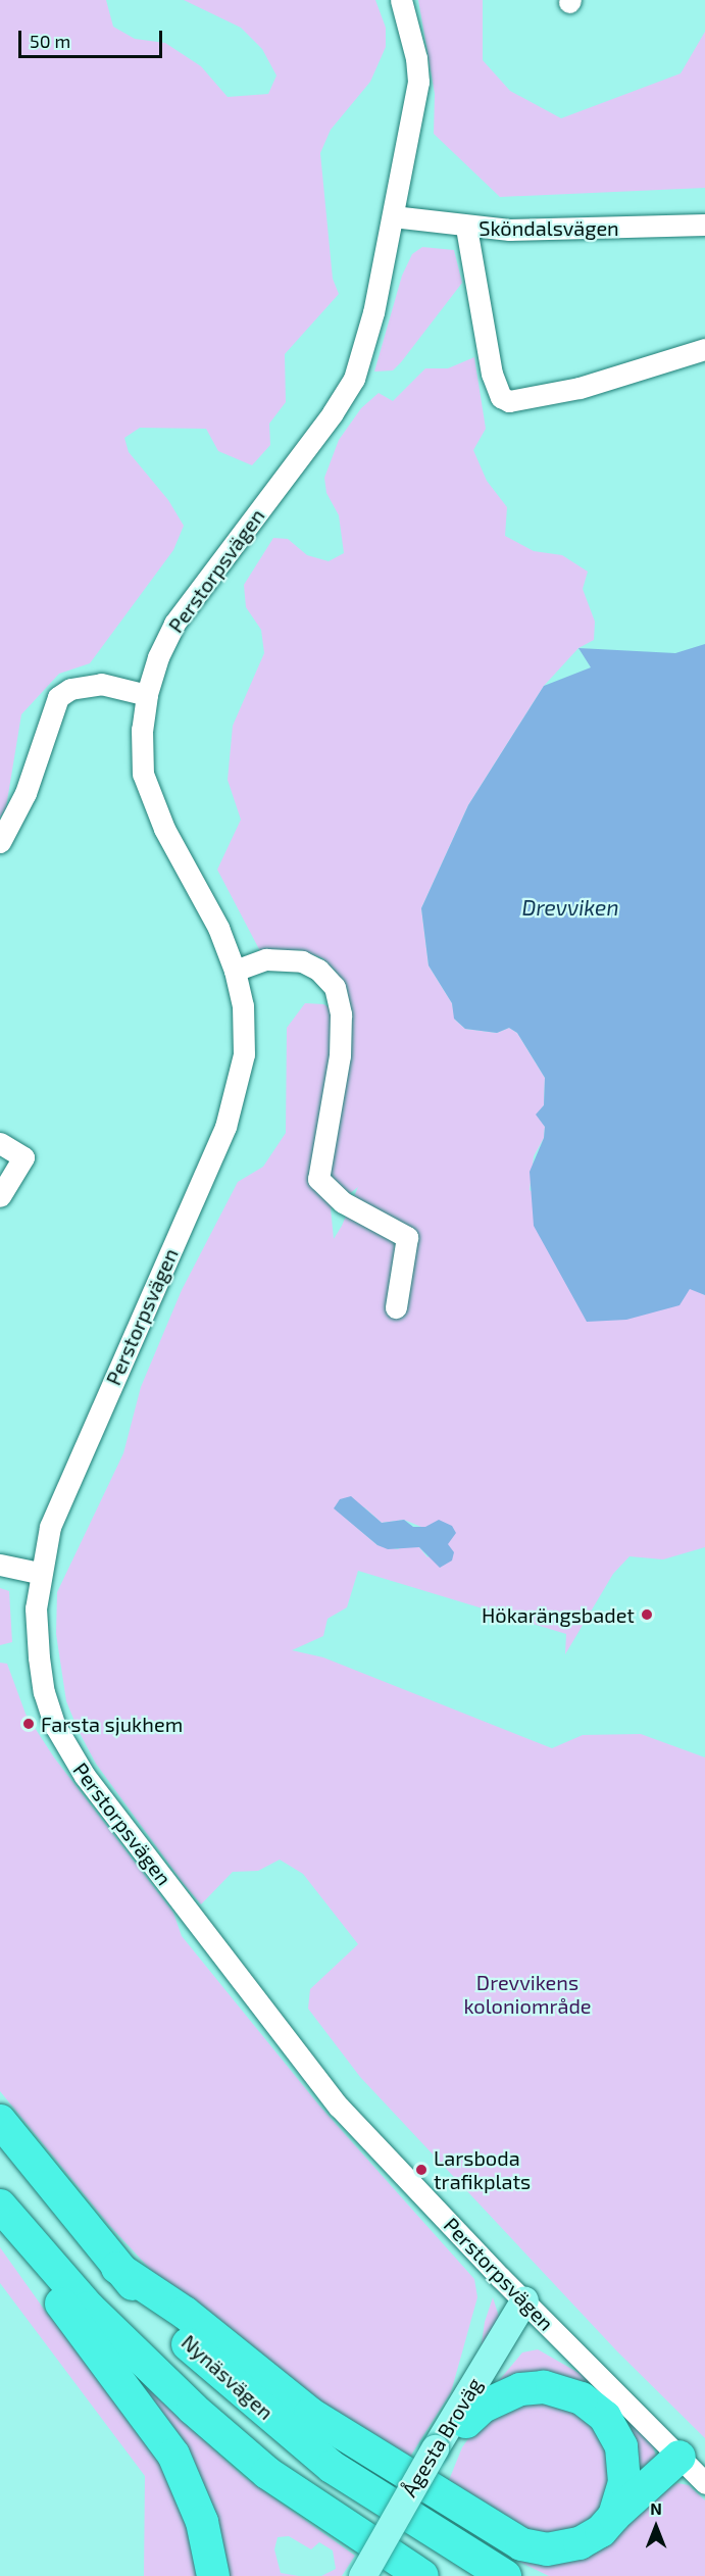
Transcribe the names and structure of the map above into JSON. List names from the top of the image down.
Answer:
{
  "streets": {
    "highway": ["Nynäsvägen"],
    "main road": ["Ågesta Broväg"],
    "street": ["Sköndalsvägen", "Perstorpsvägen"]
  },
  "crossings": [
    ["Sköndalsvägen", "Perstorpsvägen"],
    ["Perstorpsvägen", "Ågesta Broväg"]
  ],
  "water": ["Drevviken"],
  "parks": ["Drevvikens koloniområde"],
  "places": ["Hökarängsbadet", "Farsta sjukhem", "Larsboda trafikplats"],
  "scale_bar": "50 m",
  "north": "top"
}
